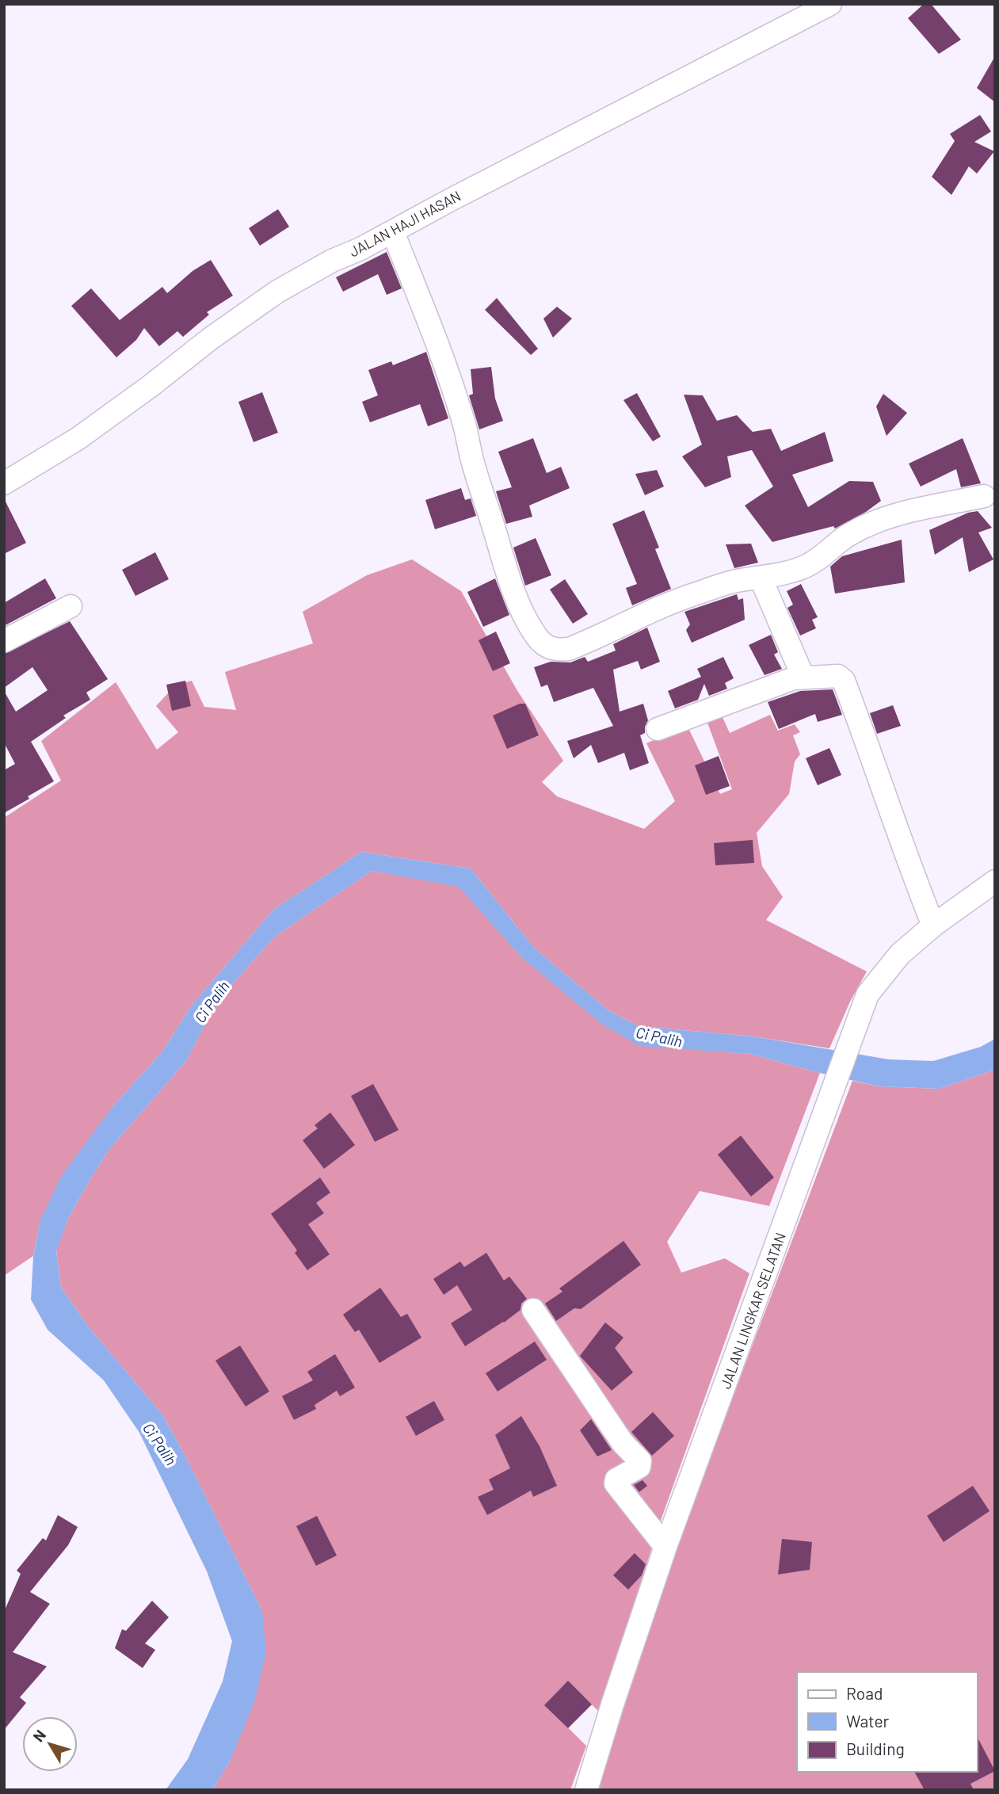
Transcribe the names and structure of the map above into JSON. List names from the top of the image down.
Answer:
{
  "streets": {
    "street": ["JALAN HAJI HASAN", "JALAN LINGKAR SELATAN"]
  },
  "water": ["Ci Palih"],
  "legend": ["Road", "Water", "Building"],
  "north": "top left"
}
